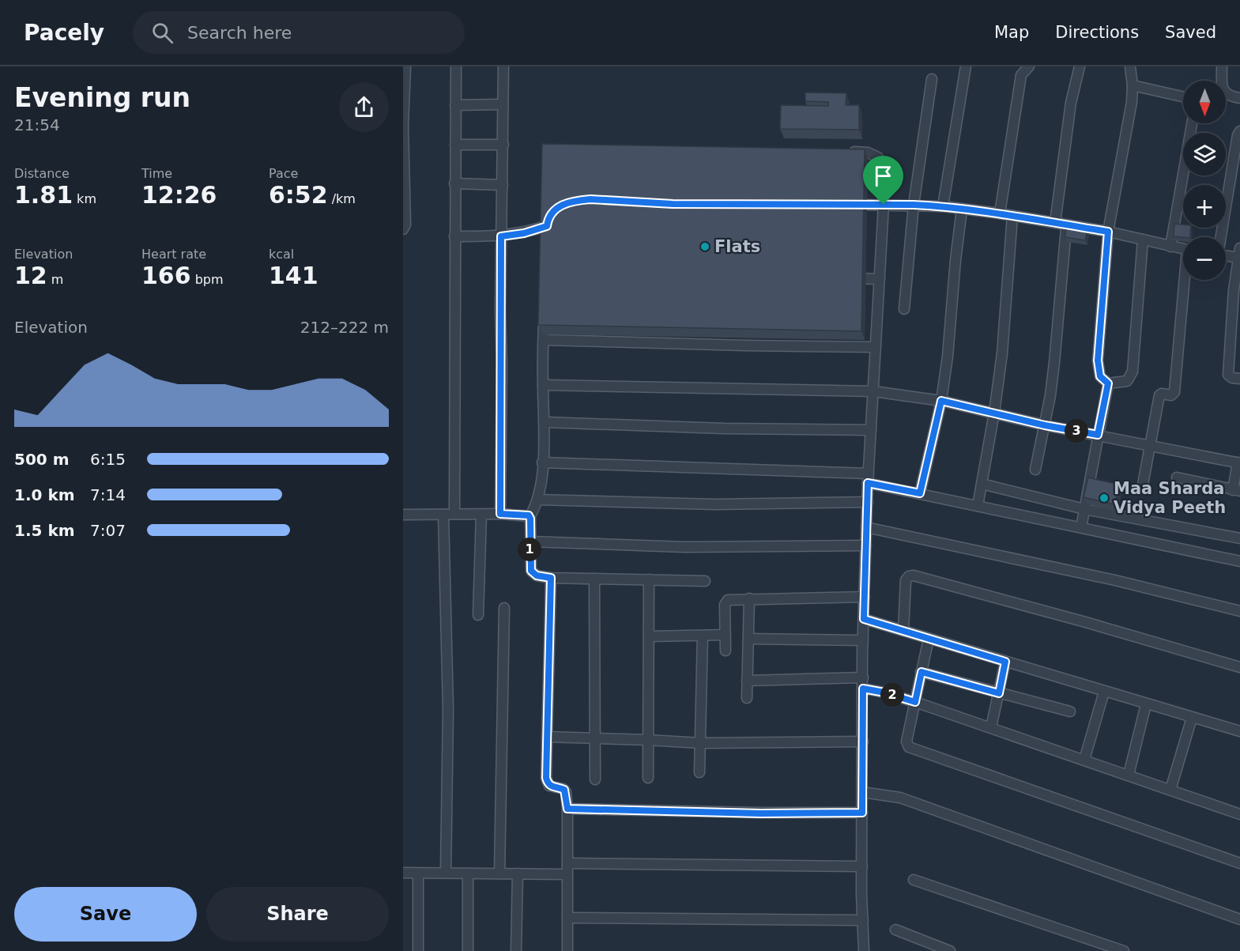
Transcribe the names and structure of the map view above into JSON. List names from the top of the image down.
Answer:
{
  "places": ["Flats", "Maa Sharda Vidya Peeth"],
  "north": "bottom",
  "page": {
    "header": "Pacely",
    "search": "Search here",
    "nav": ["Map", "Directions", "Saved"],
    "heading": ["Evening run", "21:54"],
    "map_buttons": ["+", "−"],
    "stats": [
      ["Distance", "1.81 km"],
      ["Time", "12:26"],
      ["Pace", "6:52 /km"],
      ["Elevation", "12 m"],
      ["Heart rate", "166 bpm"],
      ["kcal", "141"]
    ],
    "chart": ["Elevation", "212–222 m"],
    "pins": ["3", "1", "2"],
    "list": [
      {
        "name": "500 m",
        "note": "6:15"
      },
      {
        "name": "1.0 km",
        "note": "7:14"
      },
      {
        "name": "1.5 km",
        "note": "7:07"
      }
    ],
    "buttons": ["Save", "Share"]
  }
}
